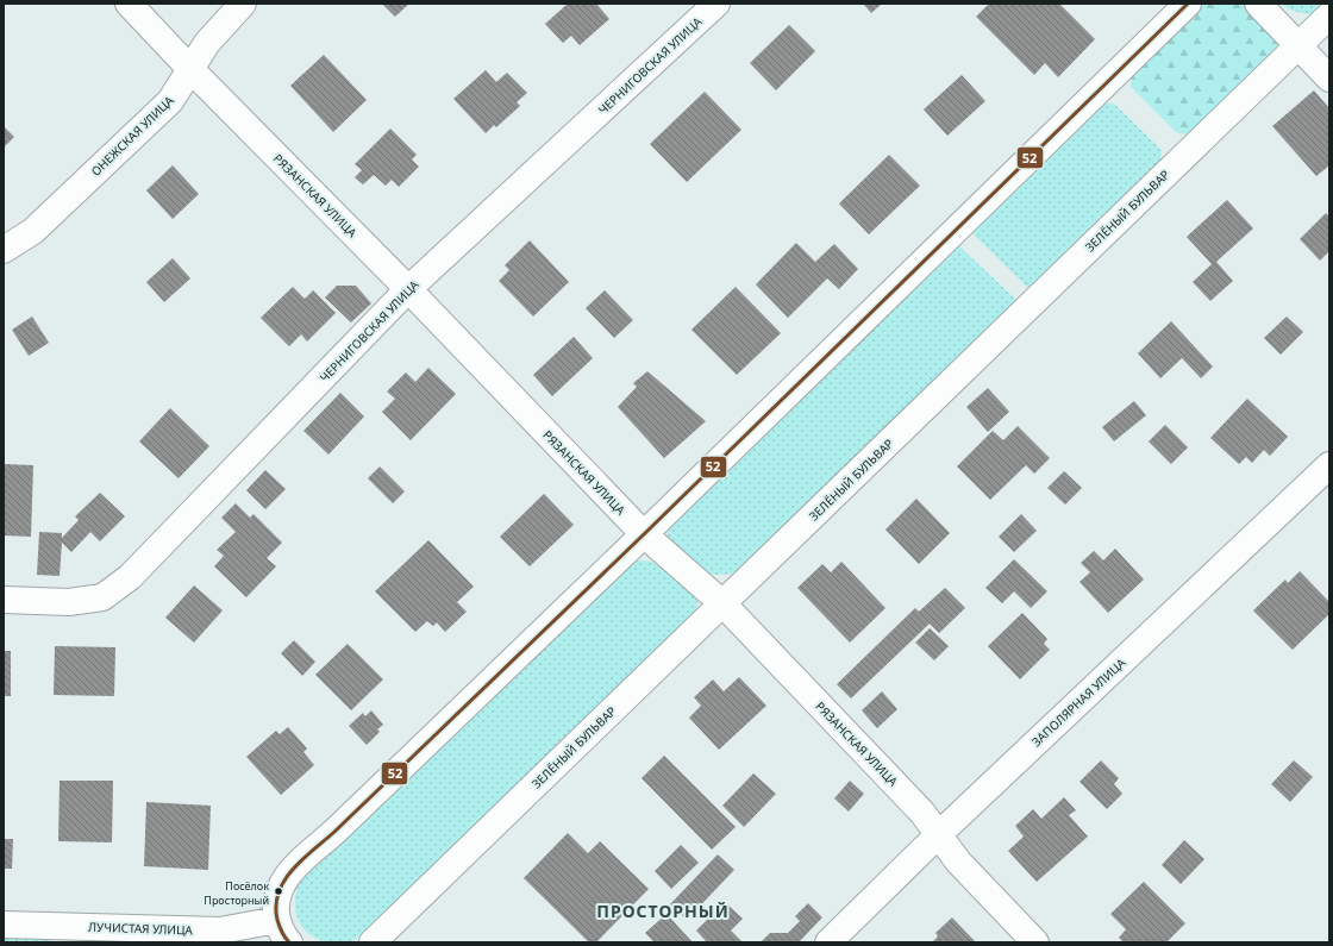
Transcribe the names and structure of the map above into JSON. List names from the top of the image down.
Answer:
{
  "streets": {
    "street": [
      "ЧЕРНИГОВСКАЯ УЛИЦА",
      "ОНЕЖСКАЯ УЛИЦА",
      "РЯЗАНСКАЯ УЛИЦА",
      "ЗЕЛЁНЫЙ БУЛЬВАР",
      "ЗАПОЛЯРНАЯ УЛИЦА",
      "ЛУЧИСТАЯ УЛИЦА"
    ]
  },
  "crossings": [
    ["ЧЕРНИГОВСКАЯ УЛИЦА", "РЯЗАНСКАЯ УЛИЦА"],
    ["ОНЕЖСКАЯ УЛИЦА", "РЯЗАНСКАЯ УЛИЦА"],
    ["РЯЗАНСКАЯ УЛИЦА", "ЗЕЛЁНЫЙ БУЛЬВАР"],
    ["РЯЗАНСКАЯ УЛИЦА", "ЗАПОЛЯРНАЯ УЛИЦА"]
  ],
  "districts": ["ПРОСТОРНЫЙ"],
  "places": ["Посёлок Просторный"],
  "lines": ["transit line 52"]
}
